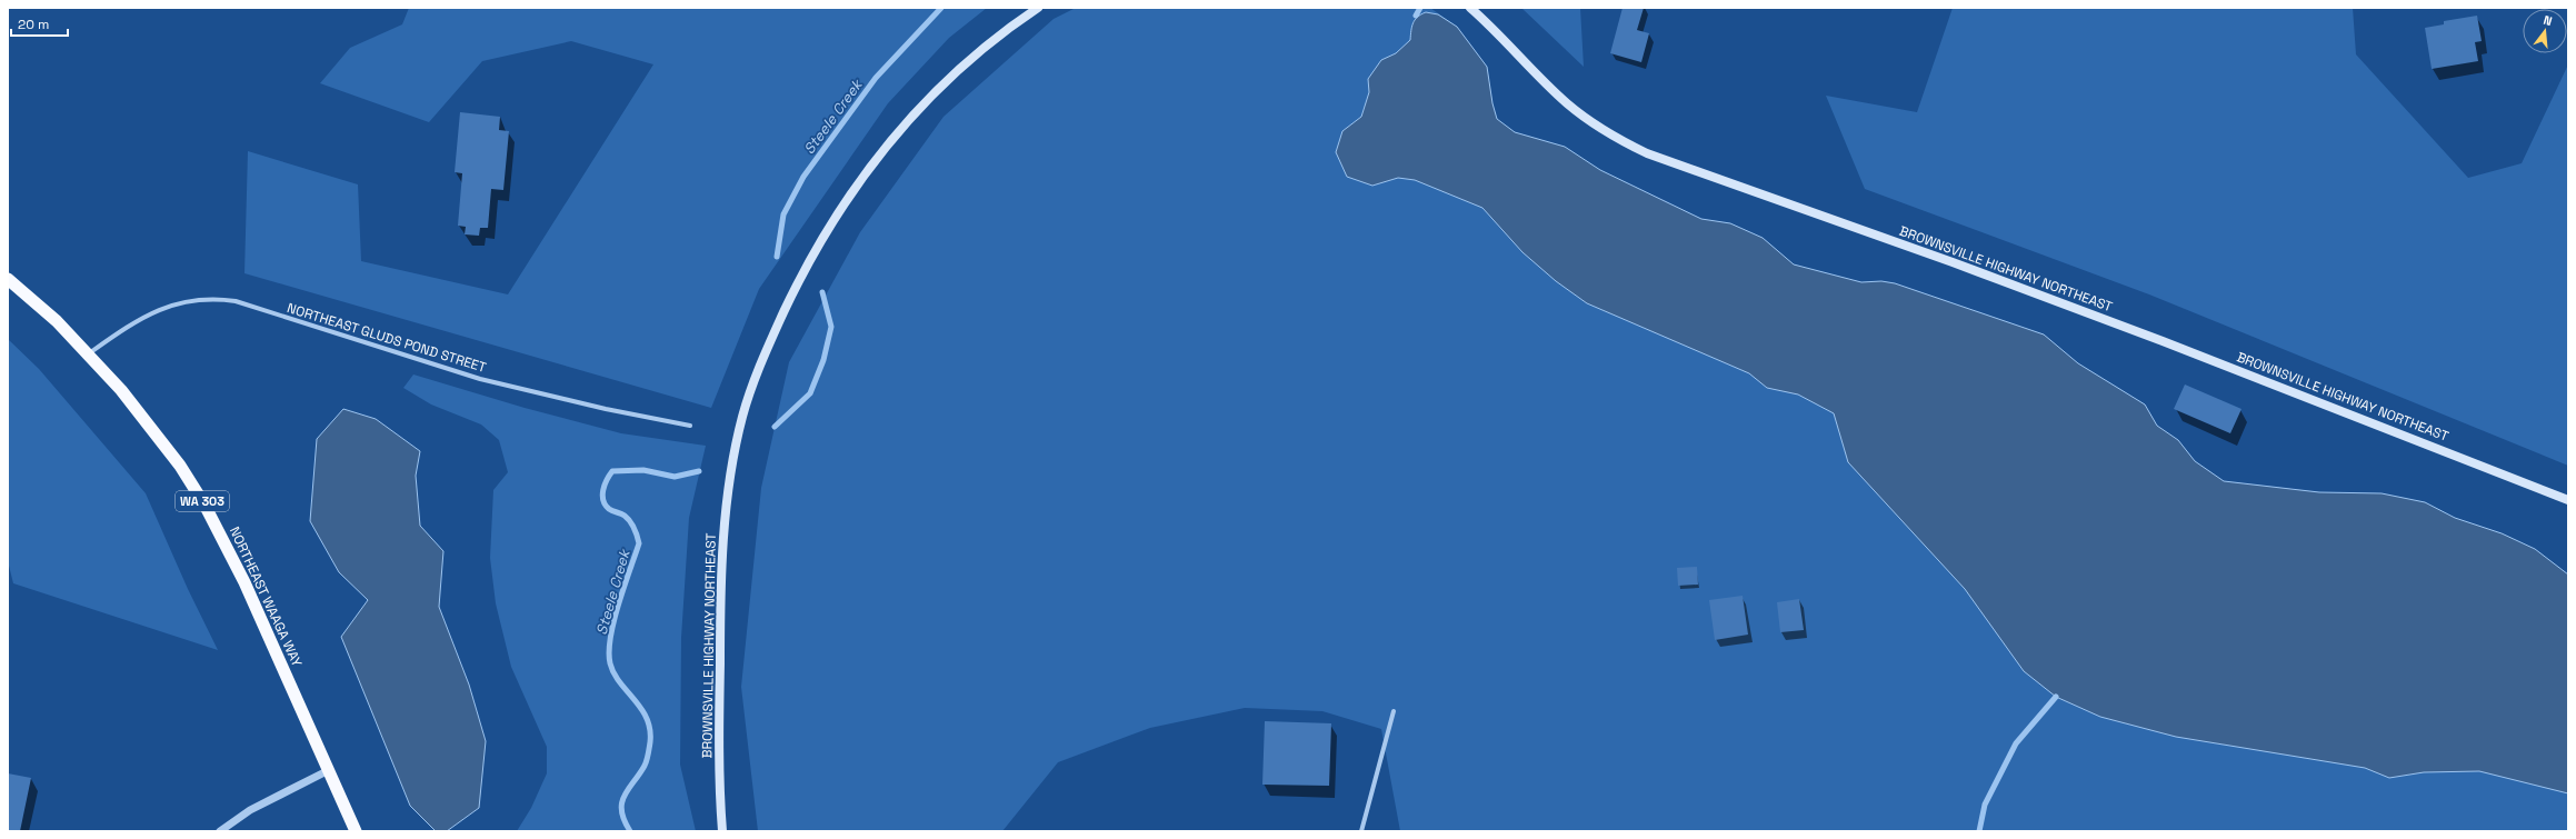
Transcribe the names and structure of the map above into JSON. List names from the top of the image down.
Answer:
{
  "streets": {
    "highway": ["WA 303", "NORTHEAST WAAGA WAY"],
    "main road": ["BROWNSVILLE HIGHWAY NORTHEAST"],
    "street": ["NORTHEAST GLUDS POND STREET"]
  },
  "crossings": [
    ["NORTHEAST GLUDS POND STREET", "NORTHEAST WAAGA WAY"]
  ],
  "water": ["Steele Creek"],
  "scale_bar": "20 m",
  "north": "top"
}
